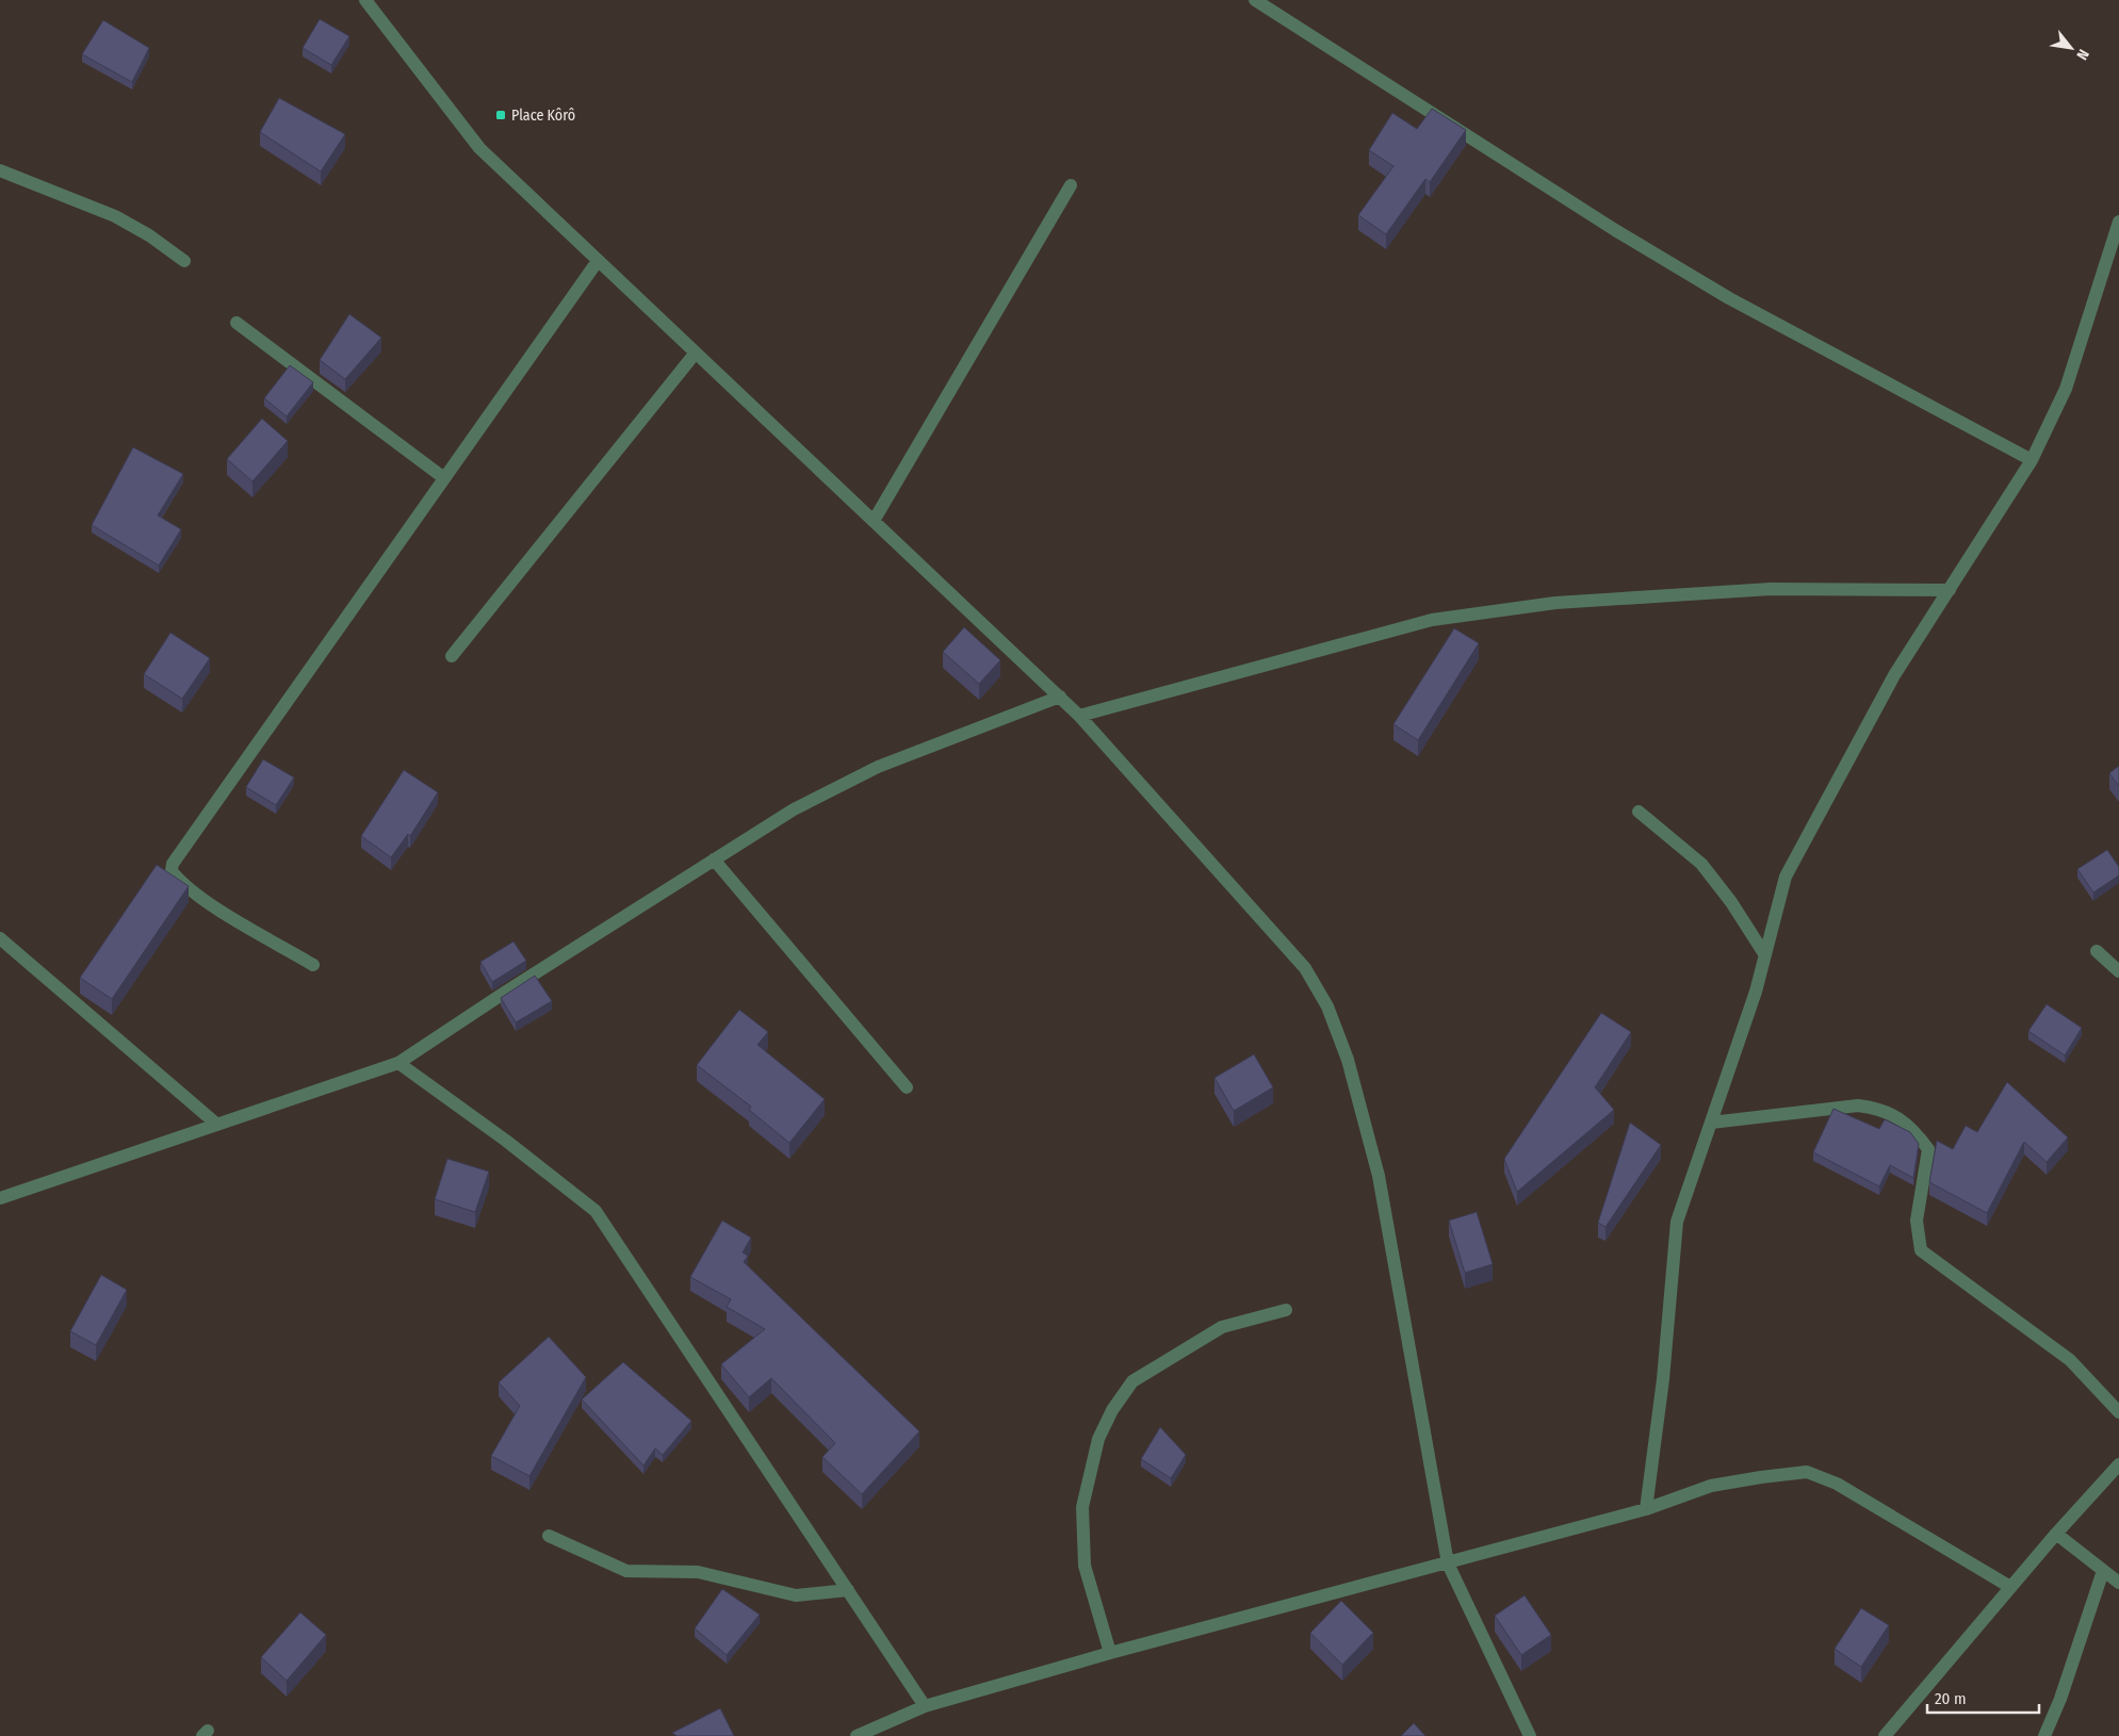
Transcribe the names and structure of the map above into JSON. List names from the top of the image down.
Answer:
{
  "places": {
    "transit": ["Place Kôrô"]
  },
  "scale_bar": "20 m",
  "north": "bottom right"
}
